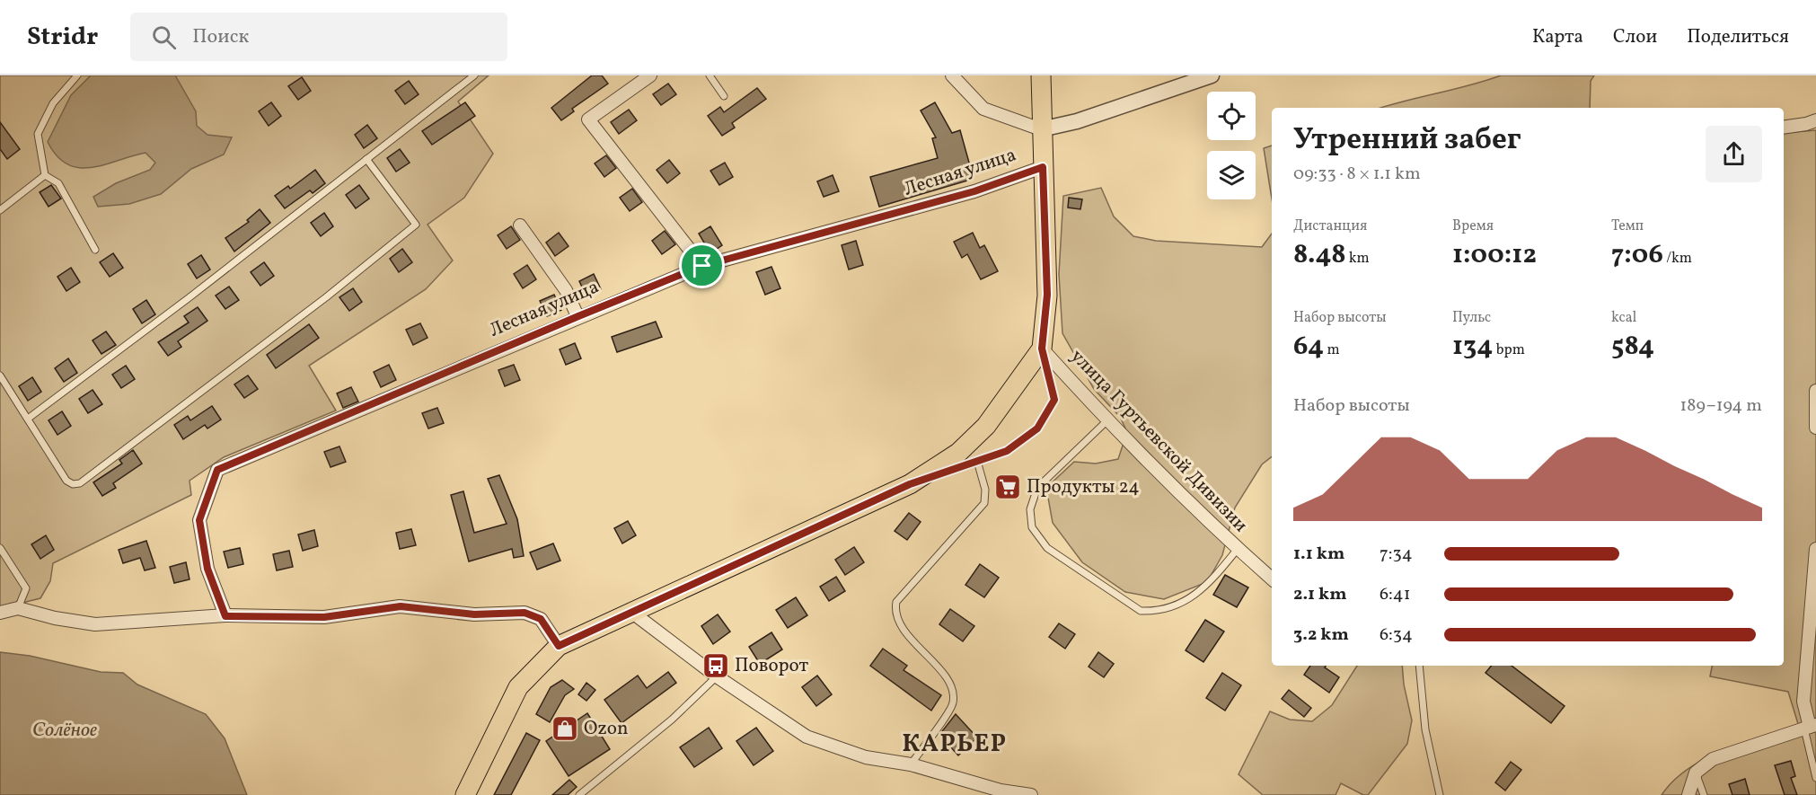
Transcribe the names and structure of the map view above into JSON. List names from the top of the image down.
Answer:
{
  "streets": {
    "street": ["Лесная улица", "улица Гуртьевской Дивизии"]
  },
  "districts": ["КАРЬЕР"],
  "water": ["Солёное"],
  "places": {
    "supermarket": ["Продукты 24"],
    "bus stop": ["Поворот"],
    "shop": ["Ozon"]
  },
  "page": {
    "header": "Stridr",
    "search": "Поиск",
    "nav": ["Карта", "Слои", "Поделиться"],
    "heading": ["Утренний забег", "09:33 · 8 × 1.1 km"],
    "stats": [
      ["Дистанция", "8.48 km"],
      ["Время", "1:00:12"],
      ["Темп", "7:06 /km"],
      ["Набор высоты", "64 m"],
      ["Пульс", "134 bpm"],
      ["kcal", "584"]
    ],
    "chart": ["Набор высоты", "189–194 m"],
    "list": [
      {
        "name": "1.1 km",
        "note": "7:34"
      },
      {
        "name": "2.1 km",
        "note": "6:41"
      },
      {
        "name": "3.2 km",
        "note": "6:34"
      }
    ]
  }
}
